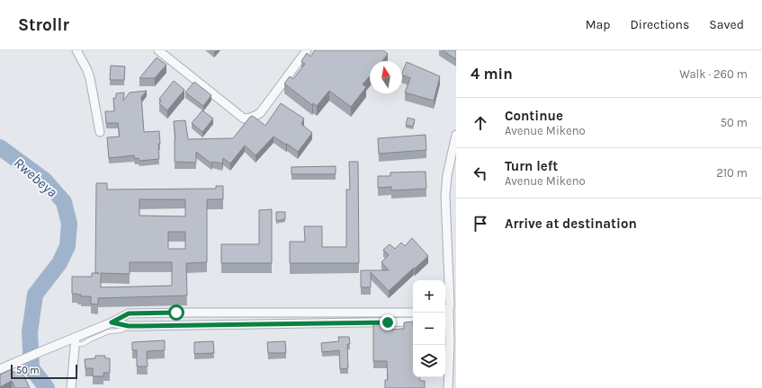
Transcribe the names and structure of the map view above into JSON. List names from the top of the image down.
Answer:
{
  "water": ["Rwebeya"],
  "scale_bar": "50 m",
  "north": "top",
  "page": {
    "header": "Strollr",
    "nav": ["Map", "Directions", "Saved"],
    "heading": ["4 min", "Walk · 260 m"],
    "list": [
      ["Continue", "Avenue Mikeno", "50 m"],
      ["Turn left", "Avenue Mikeno", "210 m"],
      "Arrive at destination"
    ],
    "map_buttons": ["+", "−"],
    "scale": "50 m"
  }
}
